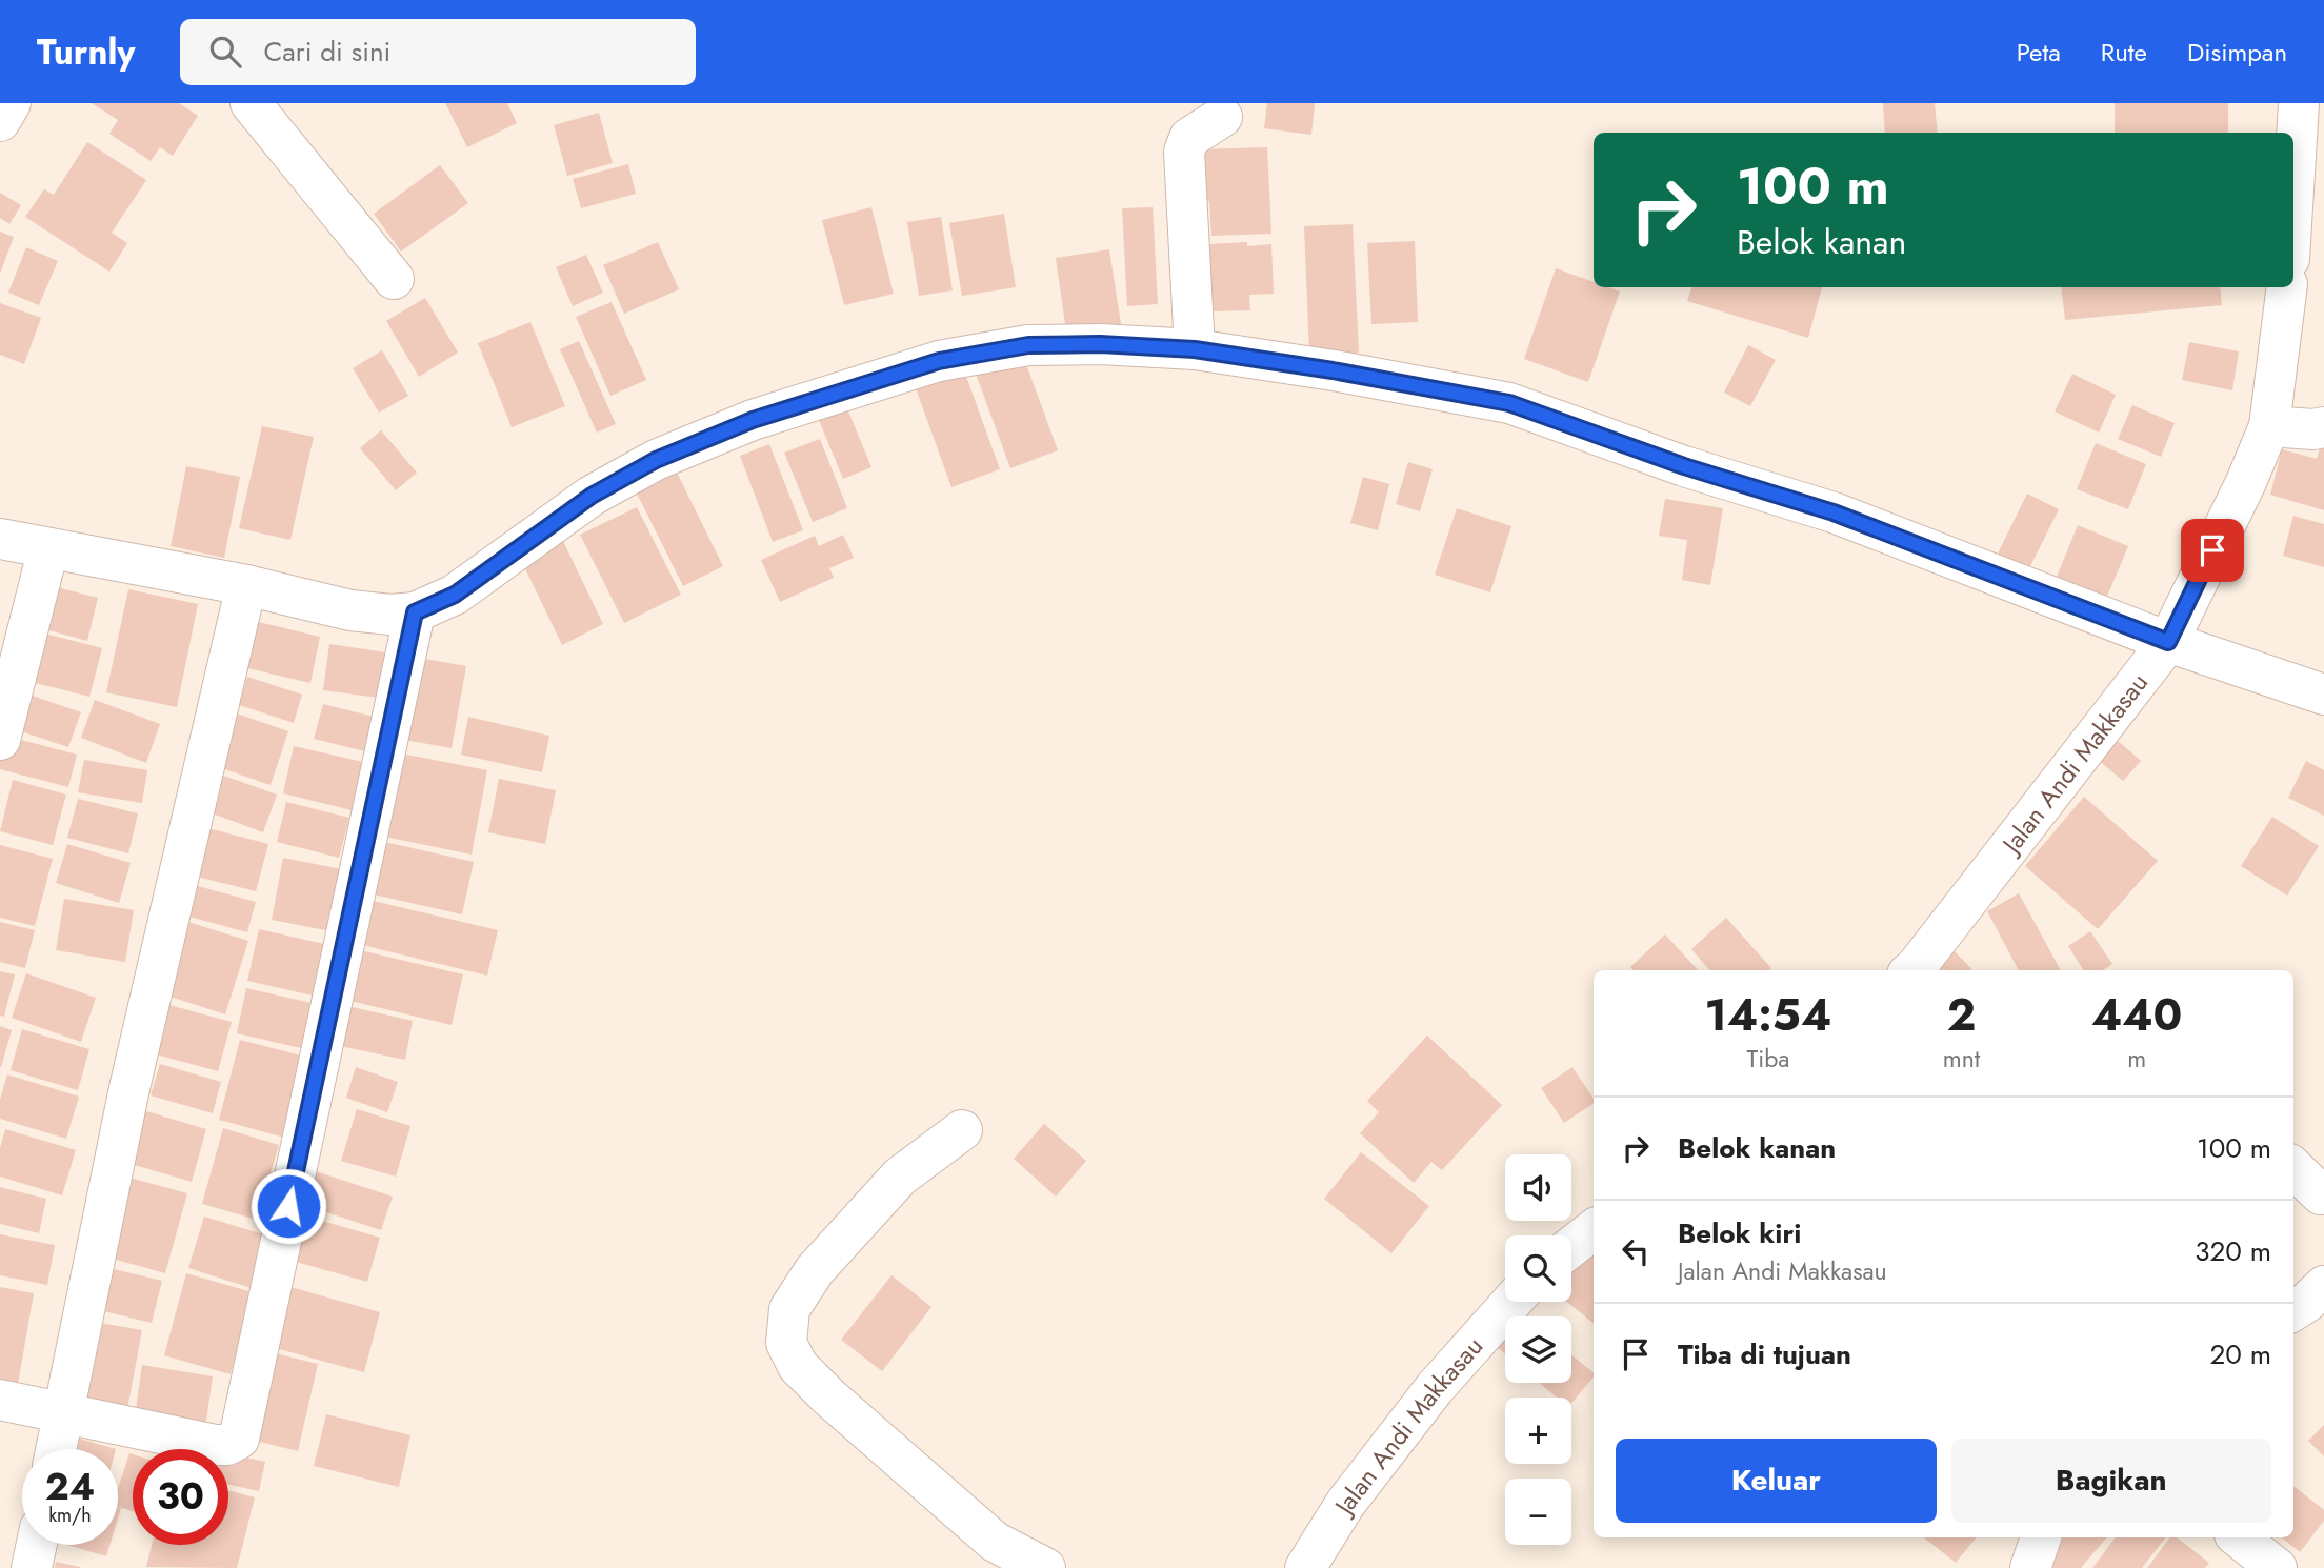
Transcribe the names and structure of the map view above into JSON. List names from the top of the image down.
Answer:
{
  "streets": {
    "street": ["Jalan Andi Makkasau"]
  },
  "page": {
    "header": "Turnly",
    "search": "Cari di sini",
    "nav": ["Peta", "Rute", "Disimpan"],
    "turn": ["100 m", "Belok kanan"],
    "eta": [
      "14:54",
      "Tiba",
      "2",
      "mnt",
      "440",
      "m"
    ],
    "list": [
      {
        "name": "Belok kanan",
        "value": "100 m"
      },
      {
        "name": "Belok kiri",
        "note": "Jalan Andi Makkasau",
        "value": "320 m"
      },
      {
        "name": "Tiba di tujuan",
        "value": "20 m"
      }
    ],
    "map_buttons": ["+", "−"],
    "buttons": ["Keluar", "Bagikan"],
    "speed": "24 km/h",
    "limit": "30"
  }
}
